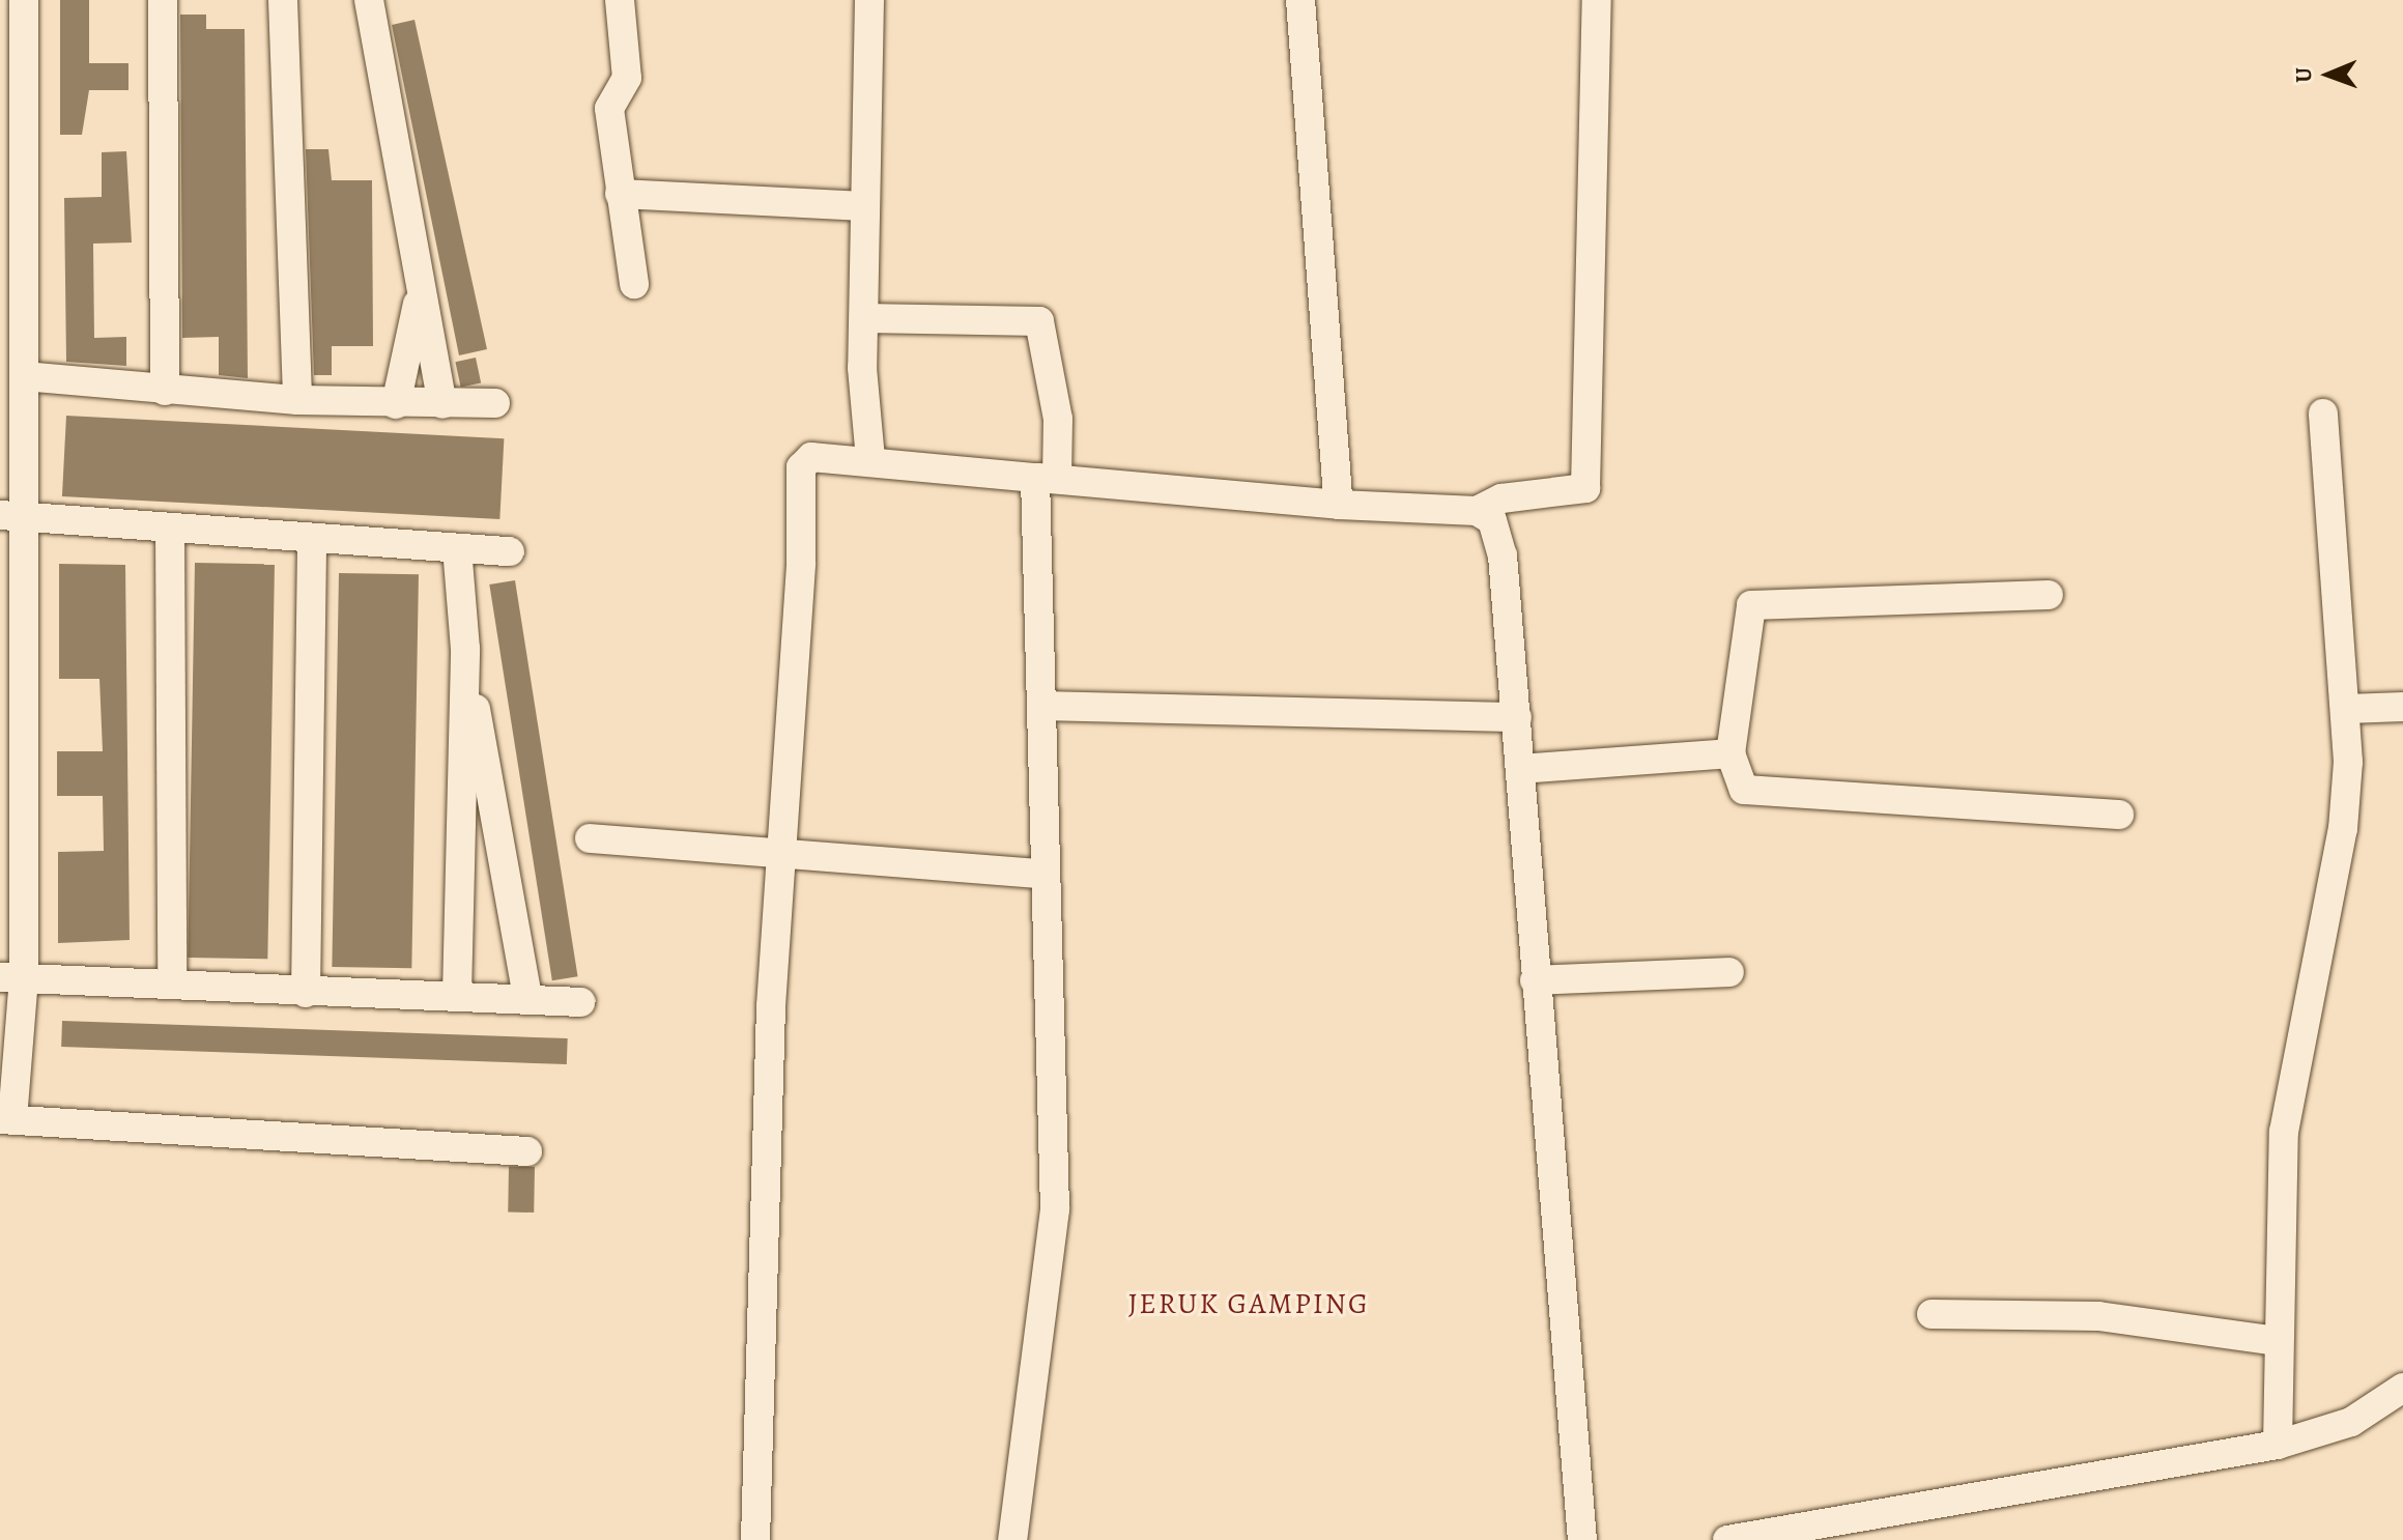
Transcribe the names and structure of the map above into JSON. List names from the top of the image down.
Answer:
{
  "districts": ["JERUK GAMPING"],
  "north": "left"
}
